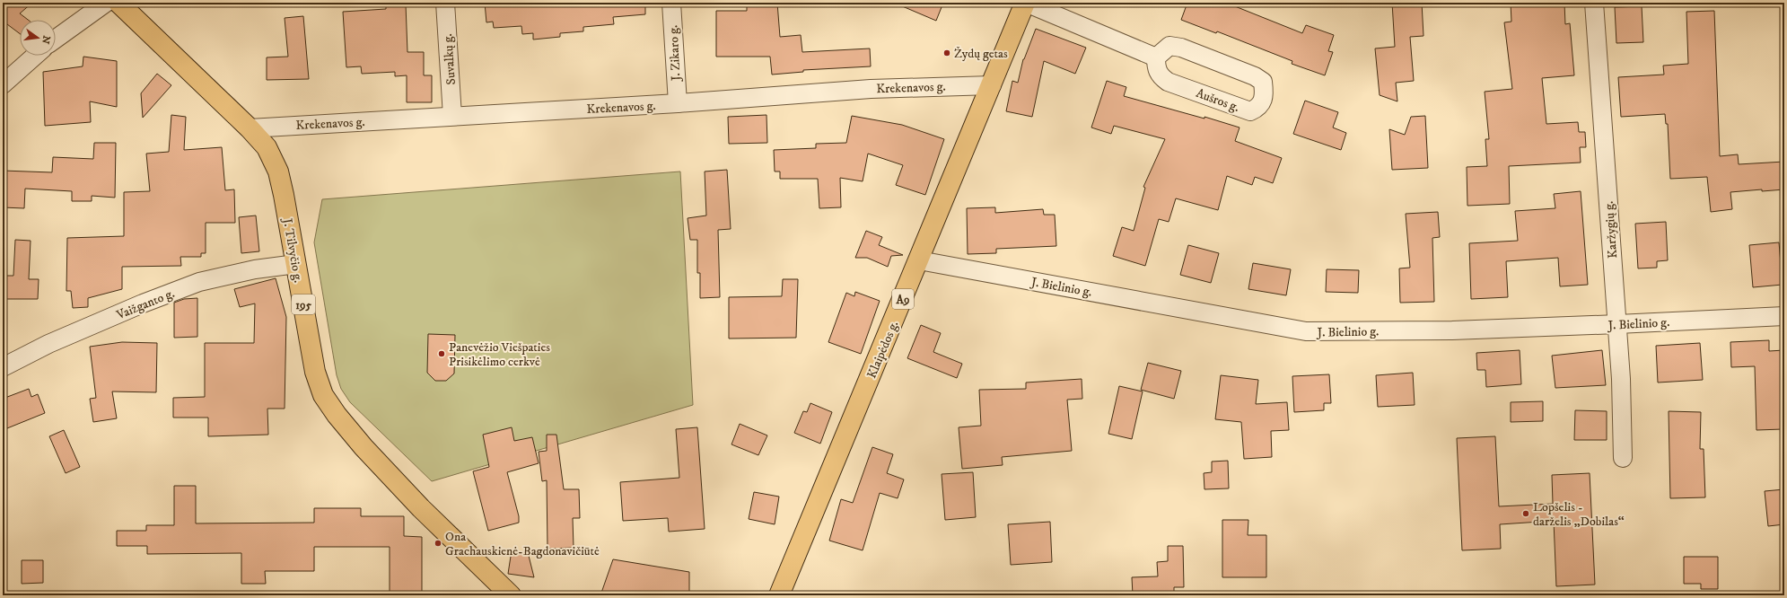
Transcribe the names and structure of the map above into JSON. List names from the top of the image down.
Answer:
{
  "streets": {
    "main road": [
      "J. Tilvyčio g.",
      "A9",
      "195",
      "Klaipėdos g."
    ],
    "street": [
      "J. Zikaro g.",
      "Suvalkų g.",
      "Krekenavos g.",
      "Aušros g.",
      "Karžygių g.",
      "J. Bielinio g.",
      "Vaižganto g."
    ]
  },
  "crossings": [
    ["J. Zikaro g.", "Krekenavos g."],
    ["Suvalkų g.", "Krekenavos g."],
    ["Krekenavos g.", "J. Tilvyčio g."],
    ["Krekenavos g.", "Klaipėdos g."],
    ["Karžygių g.", "J. Bielinio g."],
    ["J. Tilvyčio g.", "Vaižganto g."],
    ["J. Bielinio g.", "Klaipėdos g."]
  ],
  "places": [
    "Žydų getas",
    "Panevėžio Viešpaties Prisikėlimo cerkvė",
    "Lopšelis - darželis „Dobilas“",
    "Ona Grachauskienė-Bagdonavičiūtė"
  ],
  "north": "right"
}
